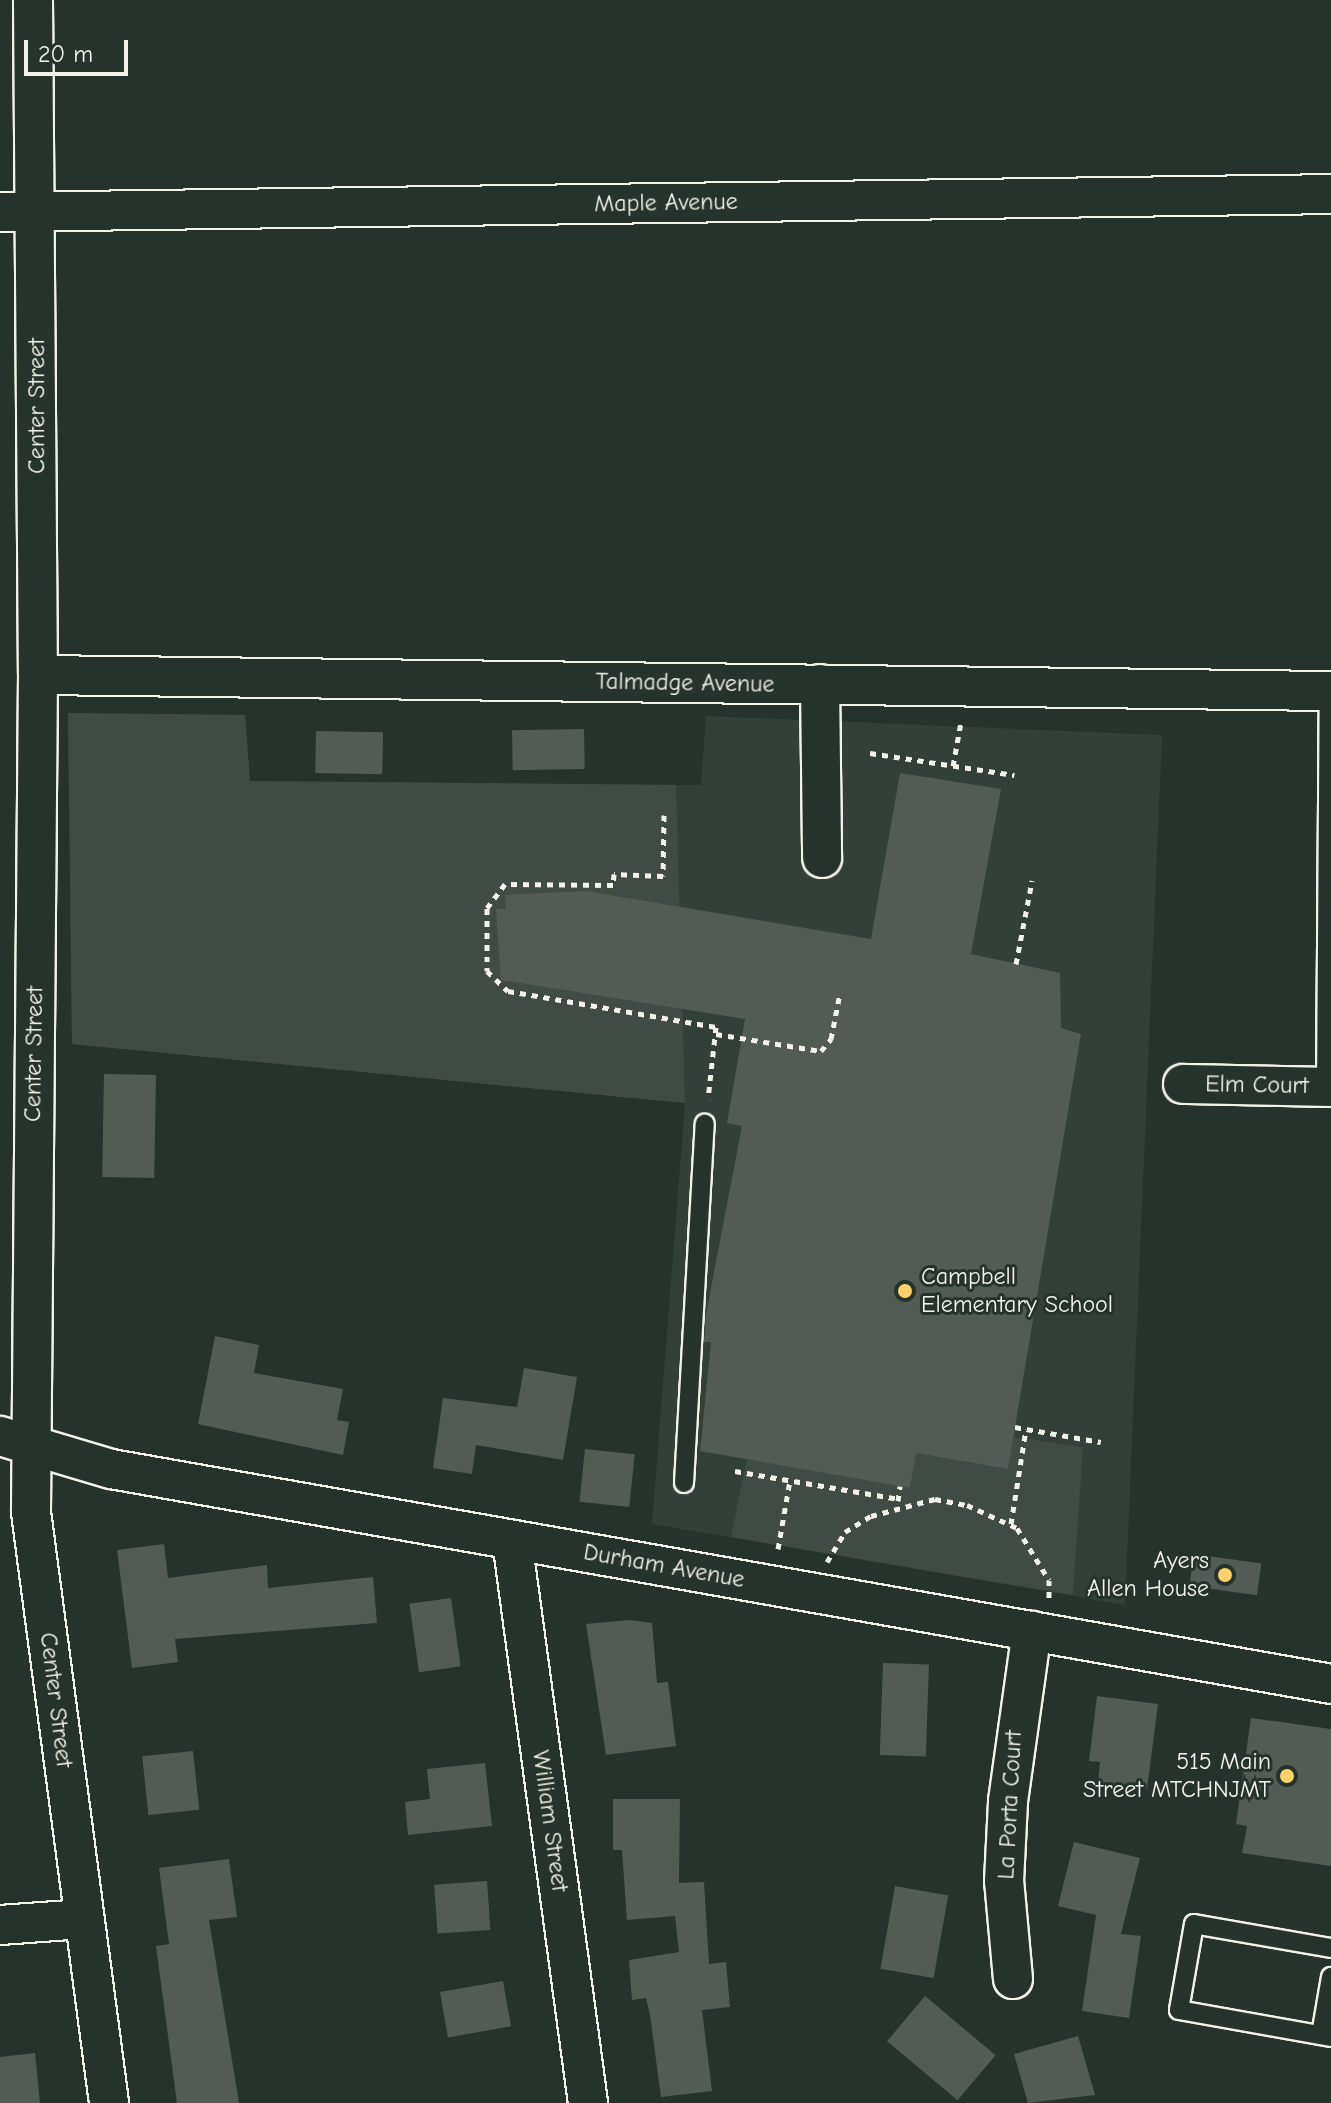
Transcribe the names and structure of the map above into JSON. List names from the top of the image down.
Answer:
{
  "streets": {
    "street": [
      "Maple Avenue",
      "Center Street",
      "Talmadge Avenue",
      "Elm Court",
      "Durham Avenue",
      "La Porta Court",
      "William Street"
    ]
  },
  "crossings": [
    ["Maple Avenue", "Center Street"],
    ["Center Street", "Talmadge Avenue"],
    ["Center Street", "Durham Avenue"],
    ["Durham Avenue", "La Porta Court"],
    ["Durham Avenue", "William Street"]
  ],
  "places": ["Campbell Elementary School", "Ayers Allen House", "515 Main Street MTCHNJMT"],
  "scale_bar": "20 m"
}
